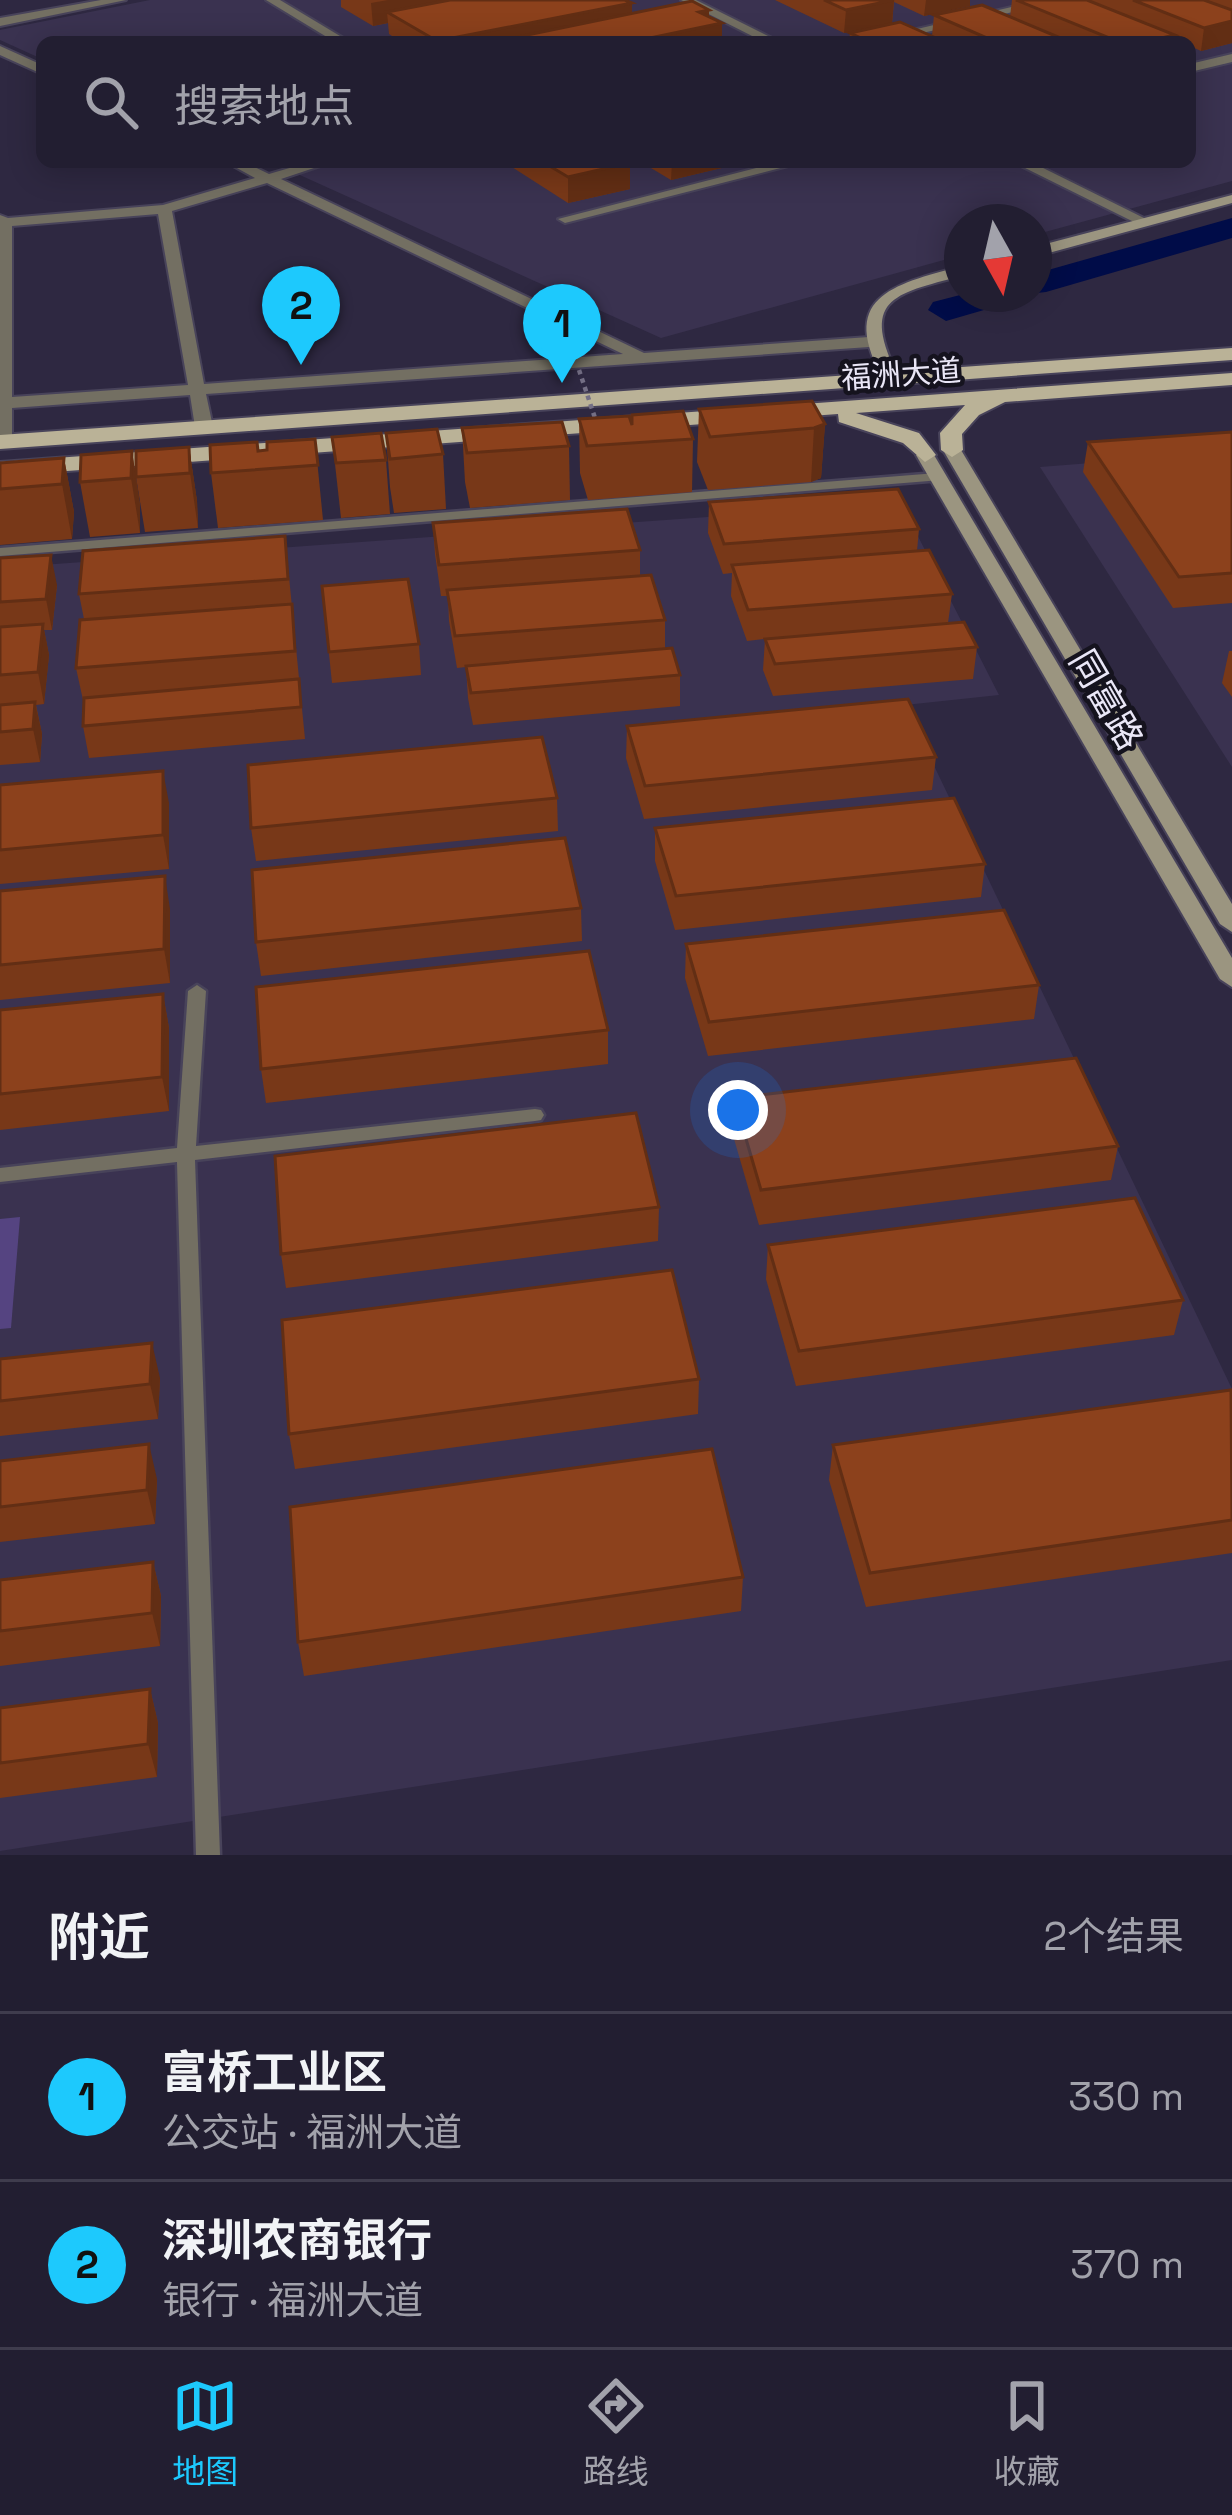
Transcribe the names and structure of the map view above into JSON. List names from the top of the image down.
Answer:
{
  "streets": {
    "main road": ["福洲大道"],
    "street": ["同富路"]
  },
  "north": "bottom",
  "page": {
    "search": "搜索地点",
    "pins": ["2", "1"],
    "heading": ["附近", "2个结果"],
    "list": [
      {
        "mark": "1",
        "name": "富桥工业区",
        "note": "公交站 · 福洲大道",
        "value": "330 m"
      },
      {
        "mark": "2",
        "name": "深圳农商银行",
        "note": "银行 · 福洲大道",
        "value": "370 m"
      }
    ],
    "nav": ["地图", "路线", "收藏"]
  }
}
